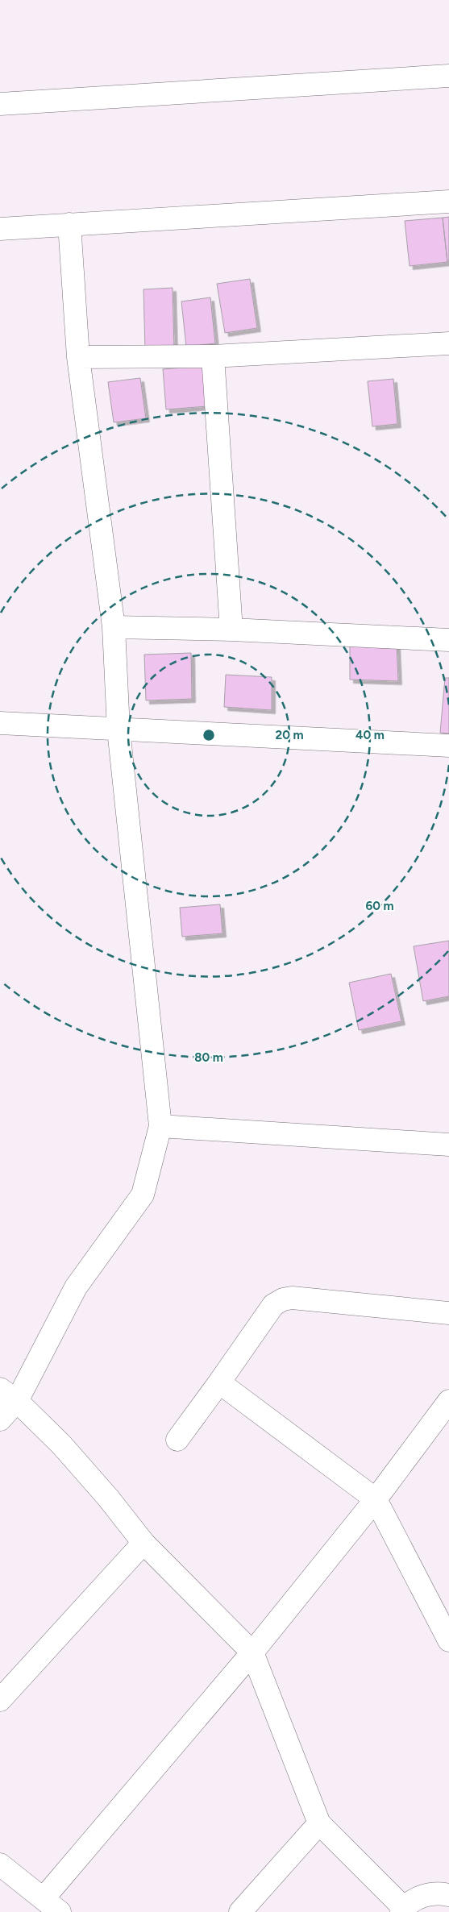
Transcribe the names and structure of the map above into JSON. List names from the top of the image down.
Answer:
{
  "rings": [
    "20 m",
    "40 m",
    "60 m",
    "80 m"
  ]
}
